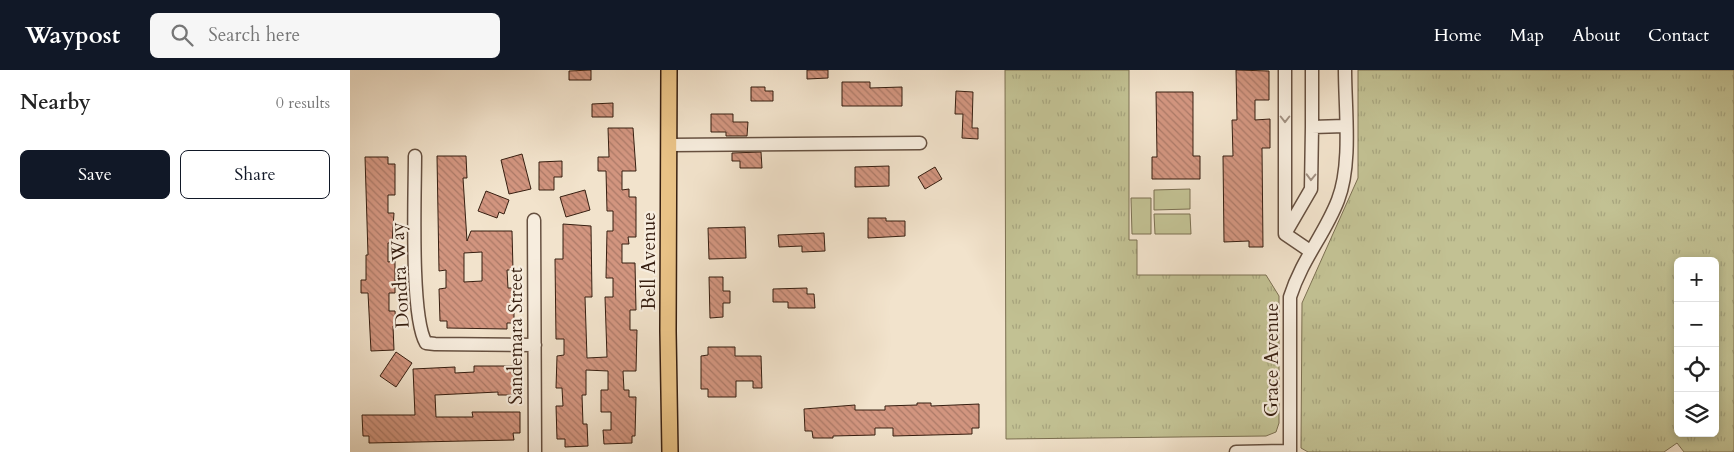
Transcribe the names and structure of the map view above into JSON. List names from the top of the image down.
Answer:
{
  "streets": {
    "main road": ["Bell Avenue"],
    "street": ["Dondra Way", "Sandemara Street", "Grace Avenue"]
  },
  "crossings": [
    ["Dondra Way", "Sandemara Street"]
  ],
  "page": {
    "header": "Waypost",
    "search": "Search here",
    "nav": [
      "Home",
      "Map",
      "About",
      "Contact"
    ],
    "heading": ["Nearby", "0 results"],
    "buttons": ["Save", "Share"],
    "map_buttons": ["+", "−"]
  }
}
